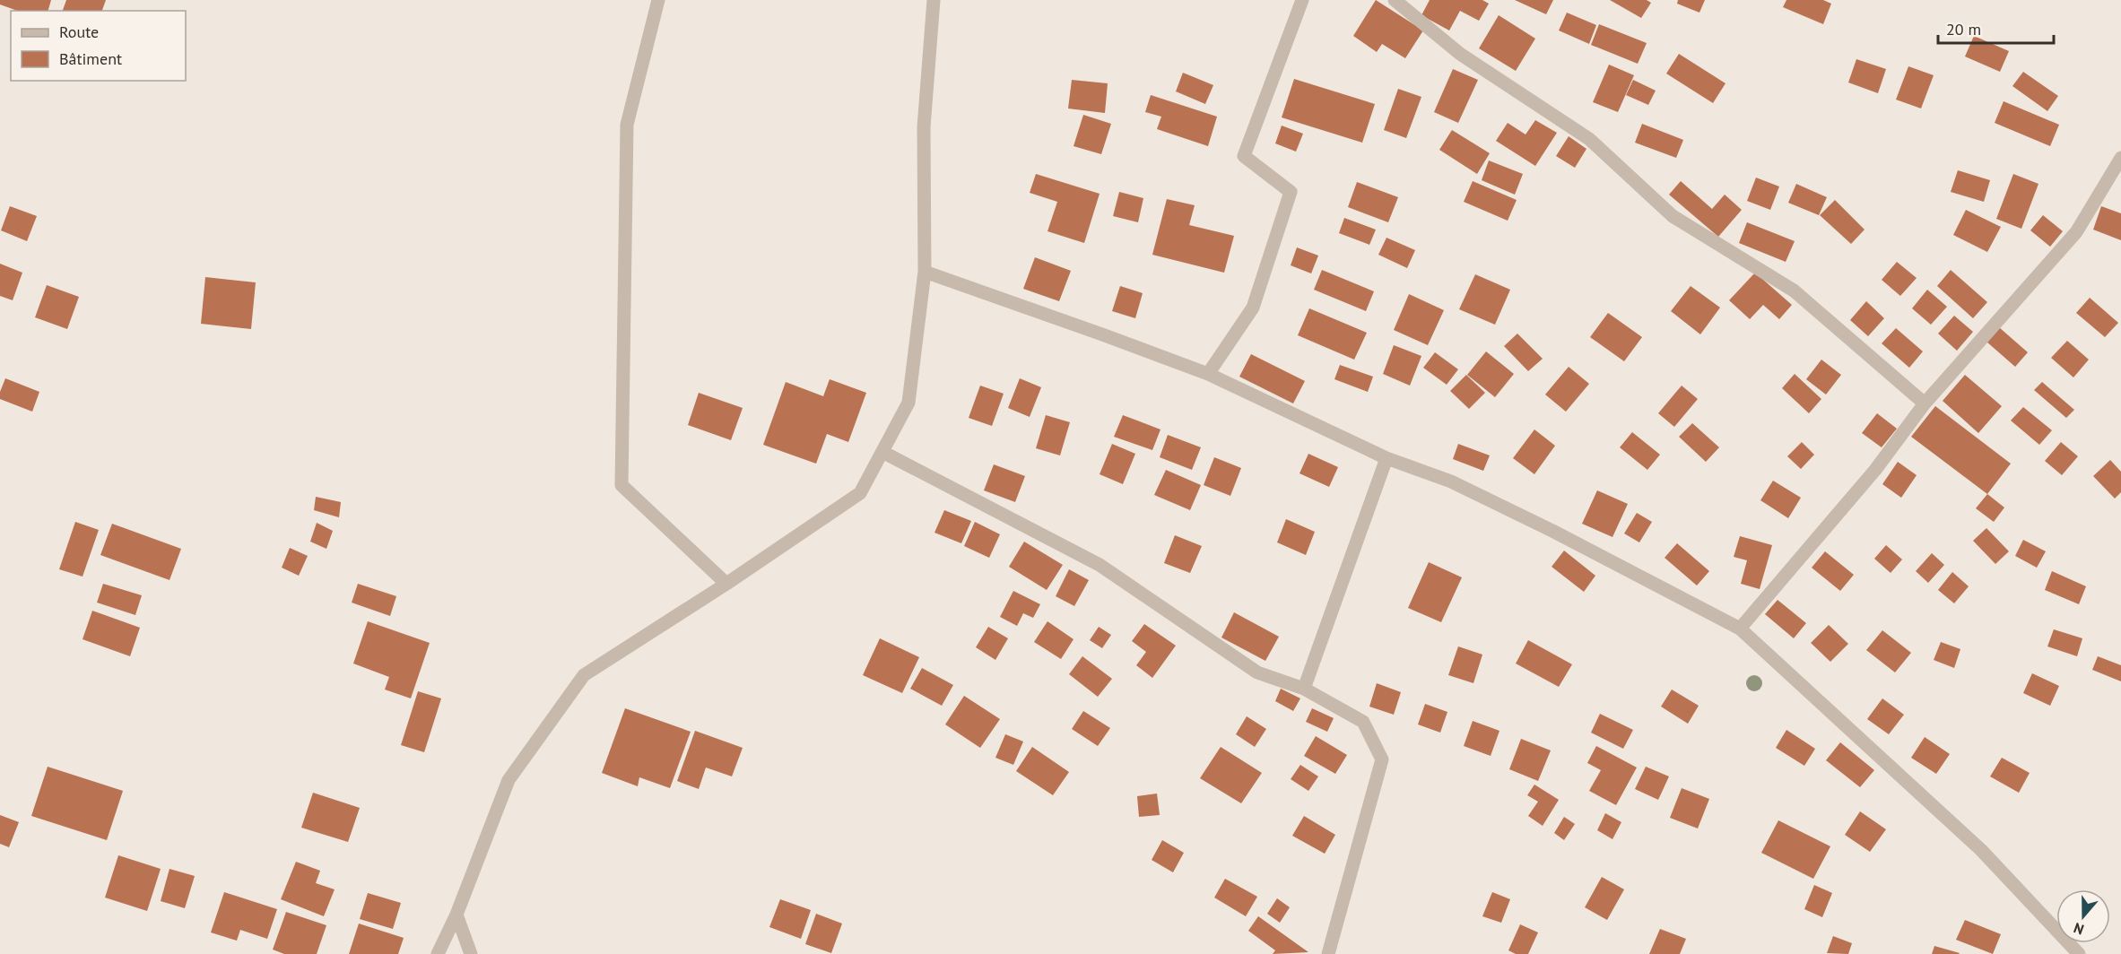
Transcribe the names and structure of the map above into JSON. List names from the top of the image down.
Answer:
{
  "legend": ["Route", "Bâtiment"],
  "scale_bar": "20 m",
  "north": "bottom"
}
